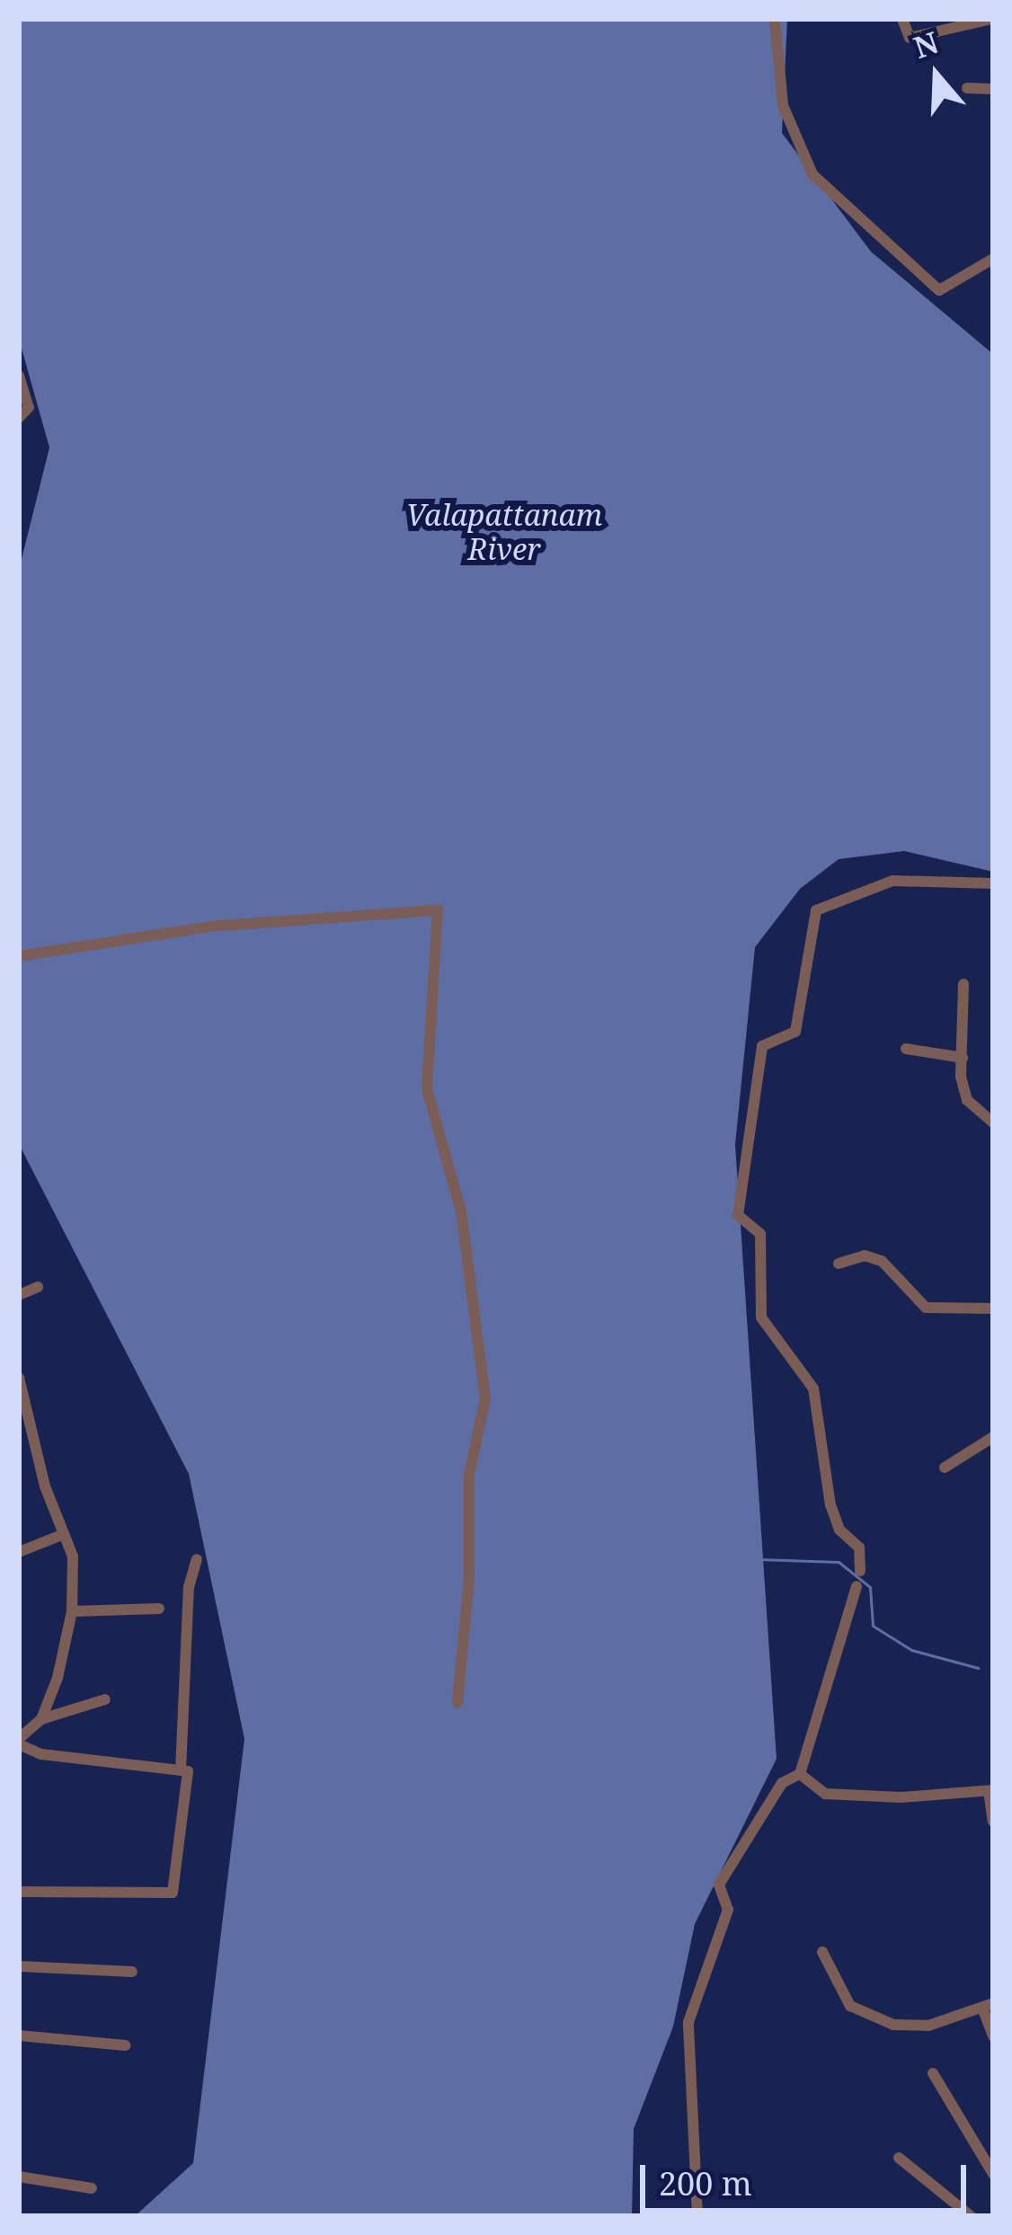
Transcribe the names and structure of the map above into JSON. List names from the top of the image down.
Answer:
{
  "water": ["Valapattanam River"],
  "scale_bar": "200 m",
  "north": "top"
}
